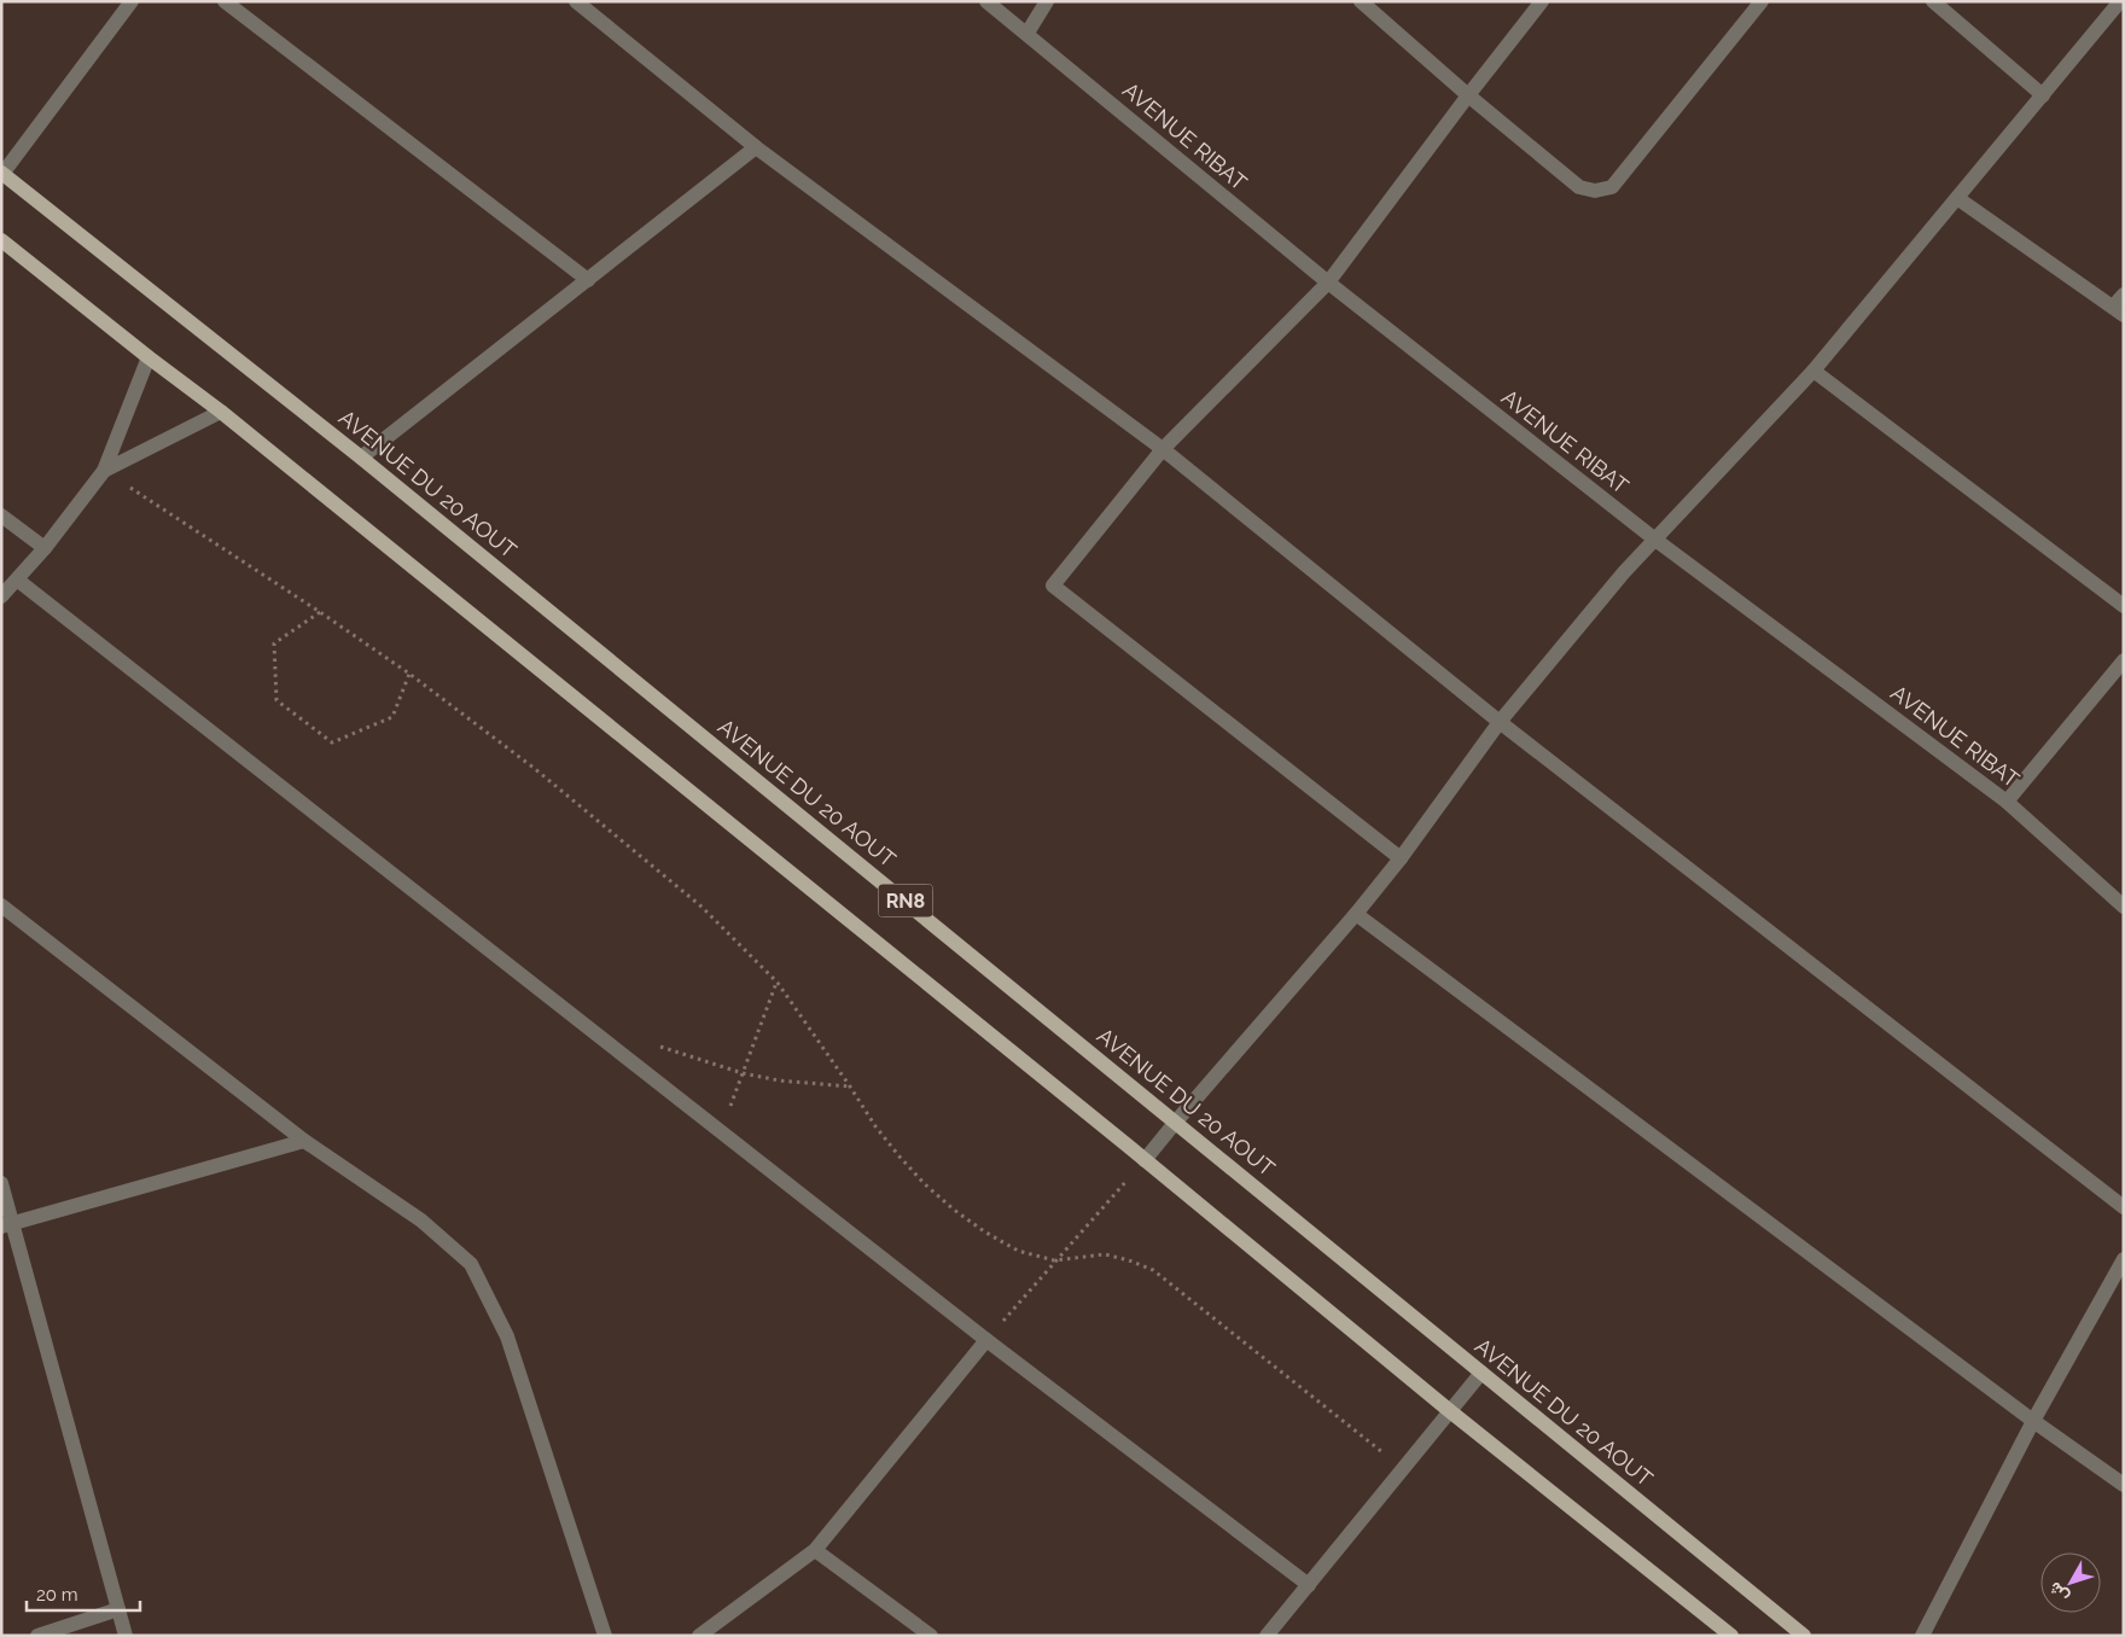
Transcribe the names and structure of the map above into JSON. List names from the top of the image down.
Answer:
{
  "streets": {
    "main road": ["AVENUE DU 20 AOUT", "RN8"],
    "street": ["AVENUE RIBAT"]
  },
  "scale_bar": "20 m",
  "north": "bottom left"
}
